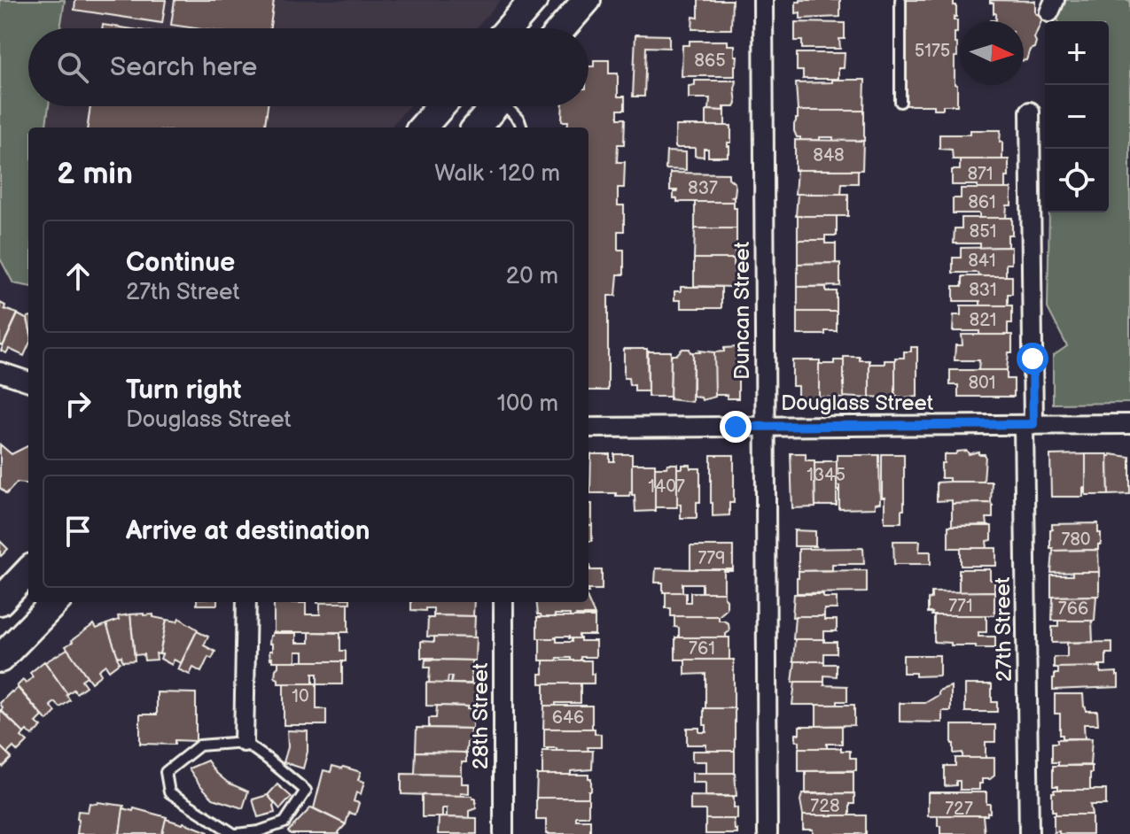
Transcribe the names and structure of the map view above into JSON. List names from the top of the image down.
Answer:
{
  "streets": {
    "street": [
      "Duncan Street",
      "Douglass Street",
      "27th Street",
      "28th Street"
    ]
  },
  "crossings": [
    ["Duncan Street", "Douglass Street"],
    ["Douglass Street", "27th Street"]
  ],
  "house_numbers": [
    "5175",
    "865",
    "848",
    "871",
    "837",
    "861",
    "851",
    "841",
    "831",
    "821",
    "801",
    "1345",
    "1407",
    "780",
    "779",
    "771",
    "766",
    "761",
    "10",
    "646",
    "728",
    "727"
  ],
  "north": "right",
  "page": {
    "map_buttons": ["+", "−"],
    "search": "Search here",
    "heading": ["2 min", "Walk · 120 m"],
    "list": [
      ["Continue", "27th Street", "20 m"],
      ["Turn right", "Douglass Street", "100 m"],
      "Arrive at destination"
    ]
  }
}
